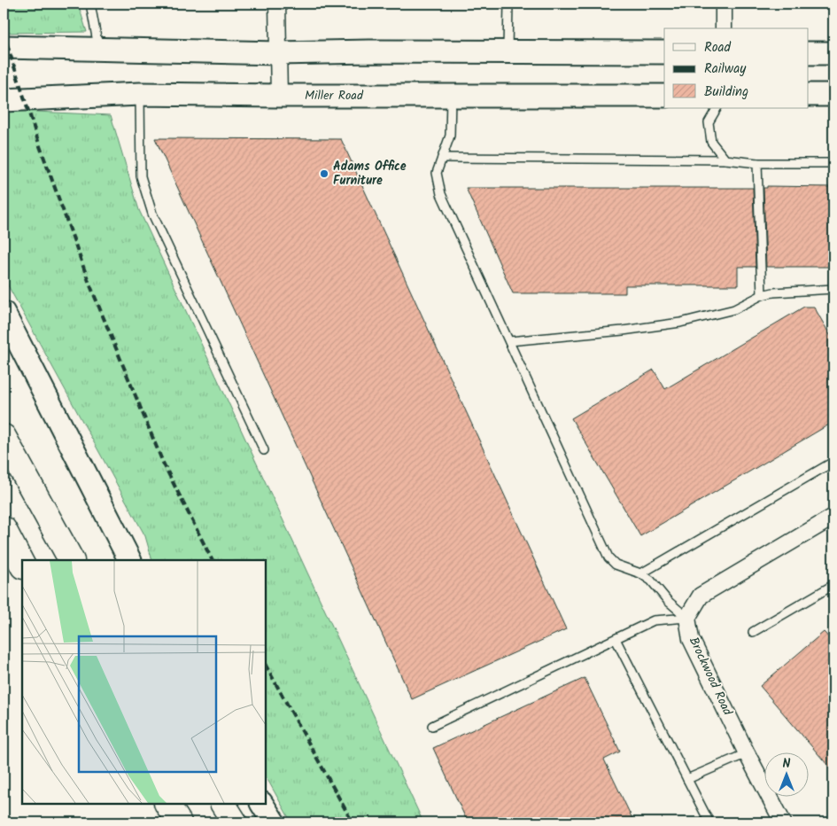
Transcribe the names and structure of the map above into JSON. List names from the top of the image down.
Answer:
{
  "streets": {
    "main road": ["Miller Road"],
    "street": ["Brockwood Road"]
  },
  "places": ["Adams Office Furniture"],
  "legend": ["Road", "Railway", "Building"],
  "north": "top"
}
